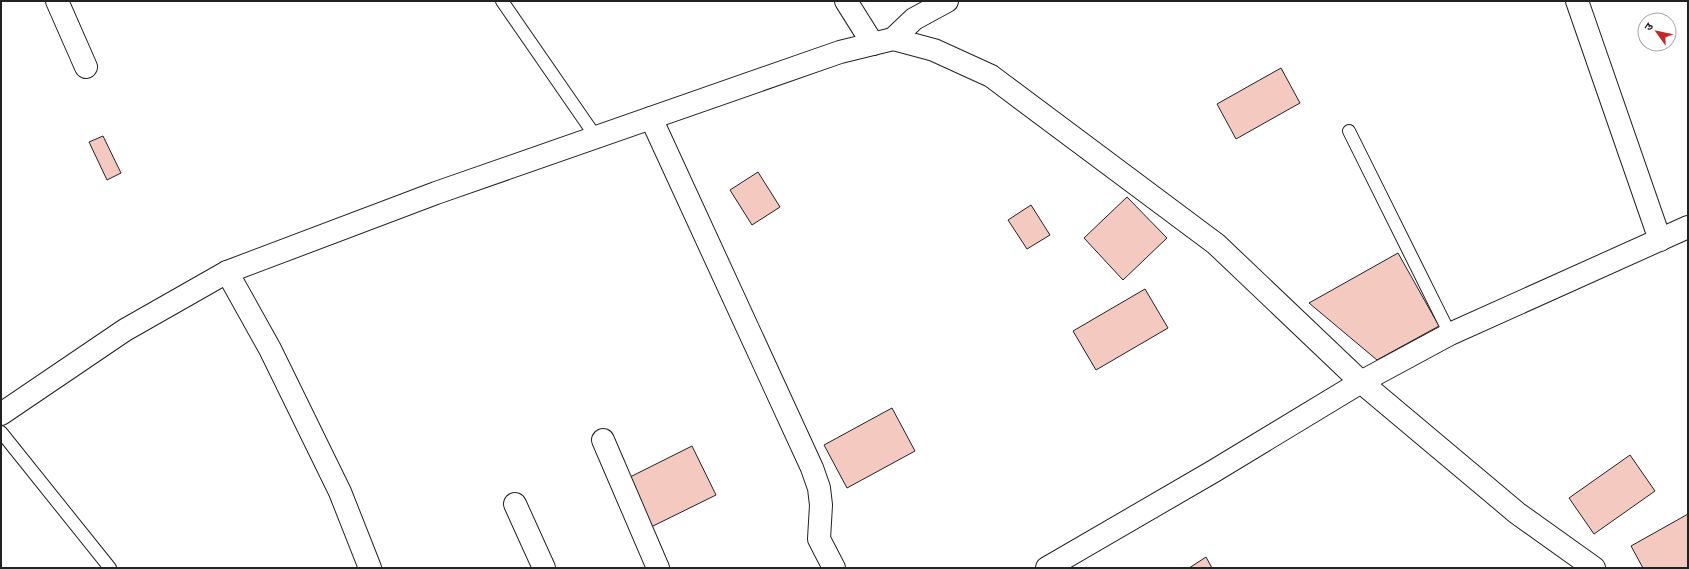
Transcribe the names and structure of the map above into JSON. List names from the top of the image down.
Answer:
{
  "north": "top left"
}
